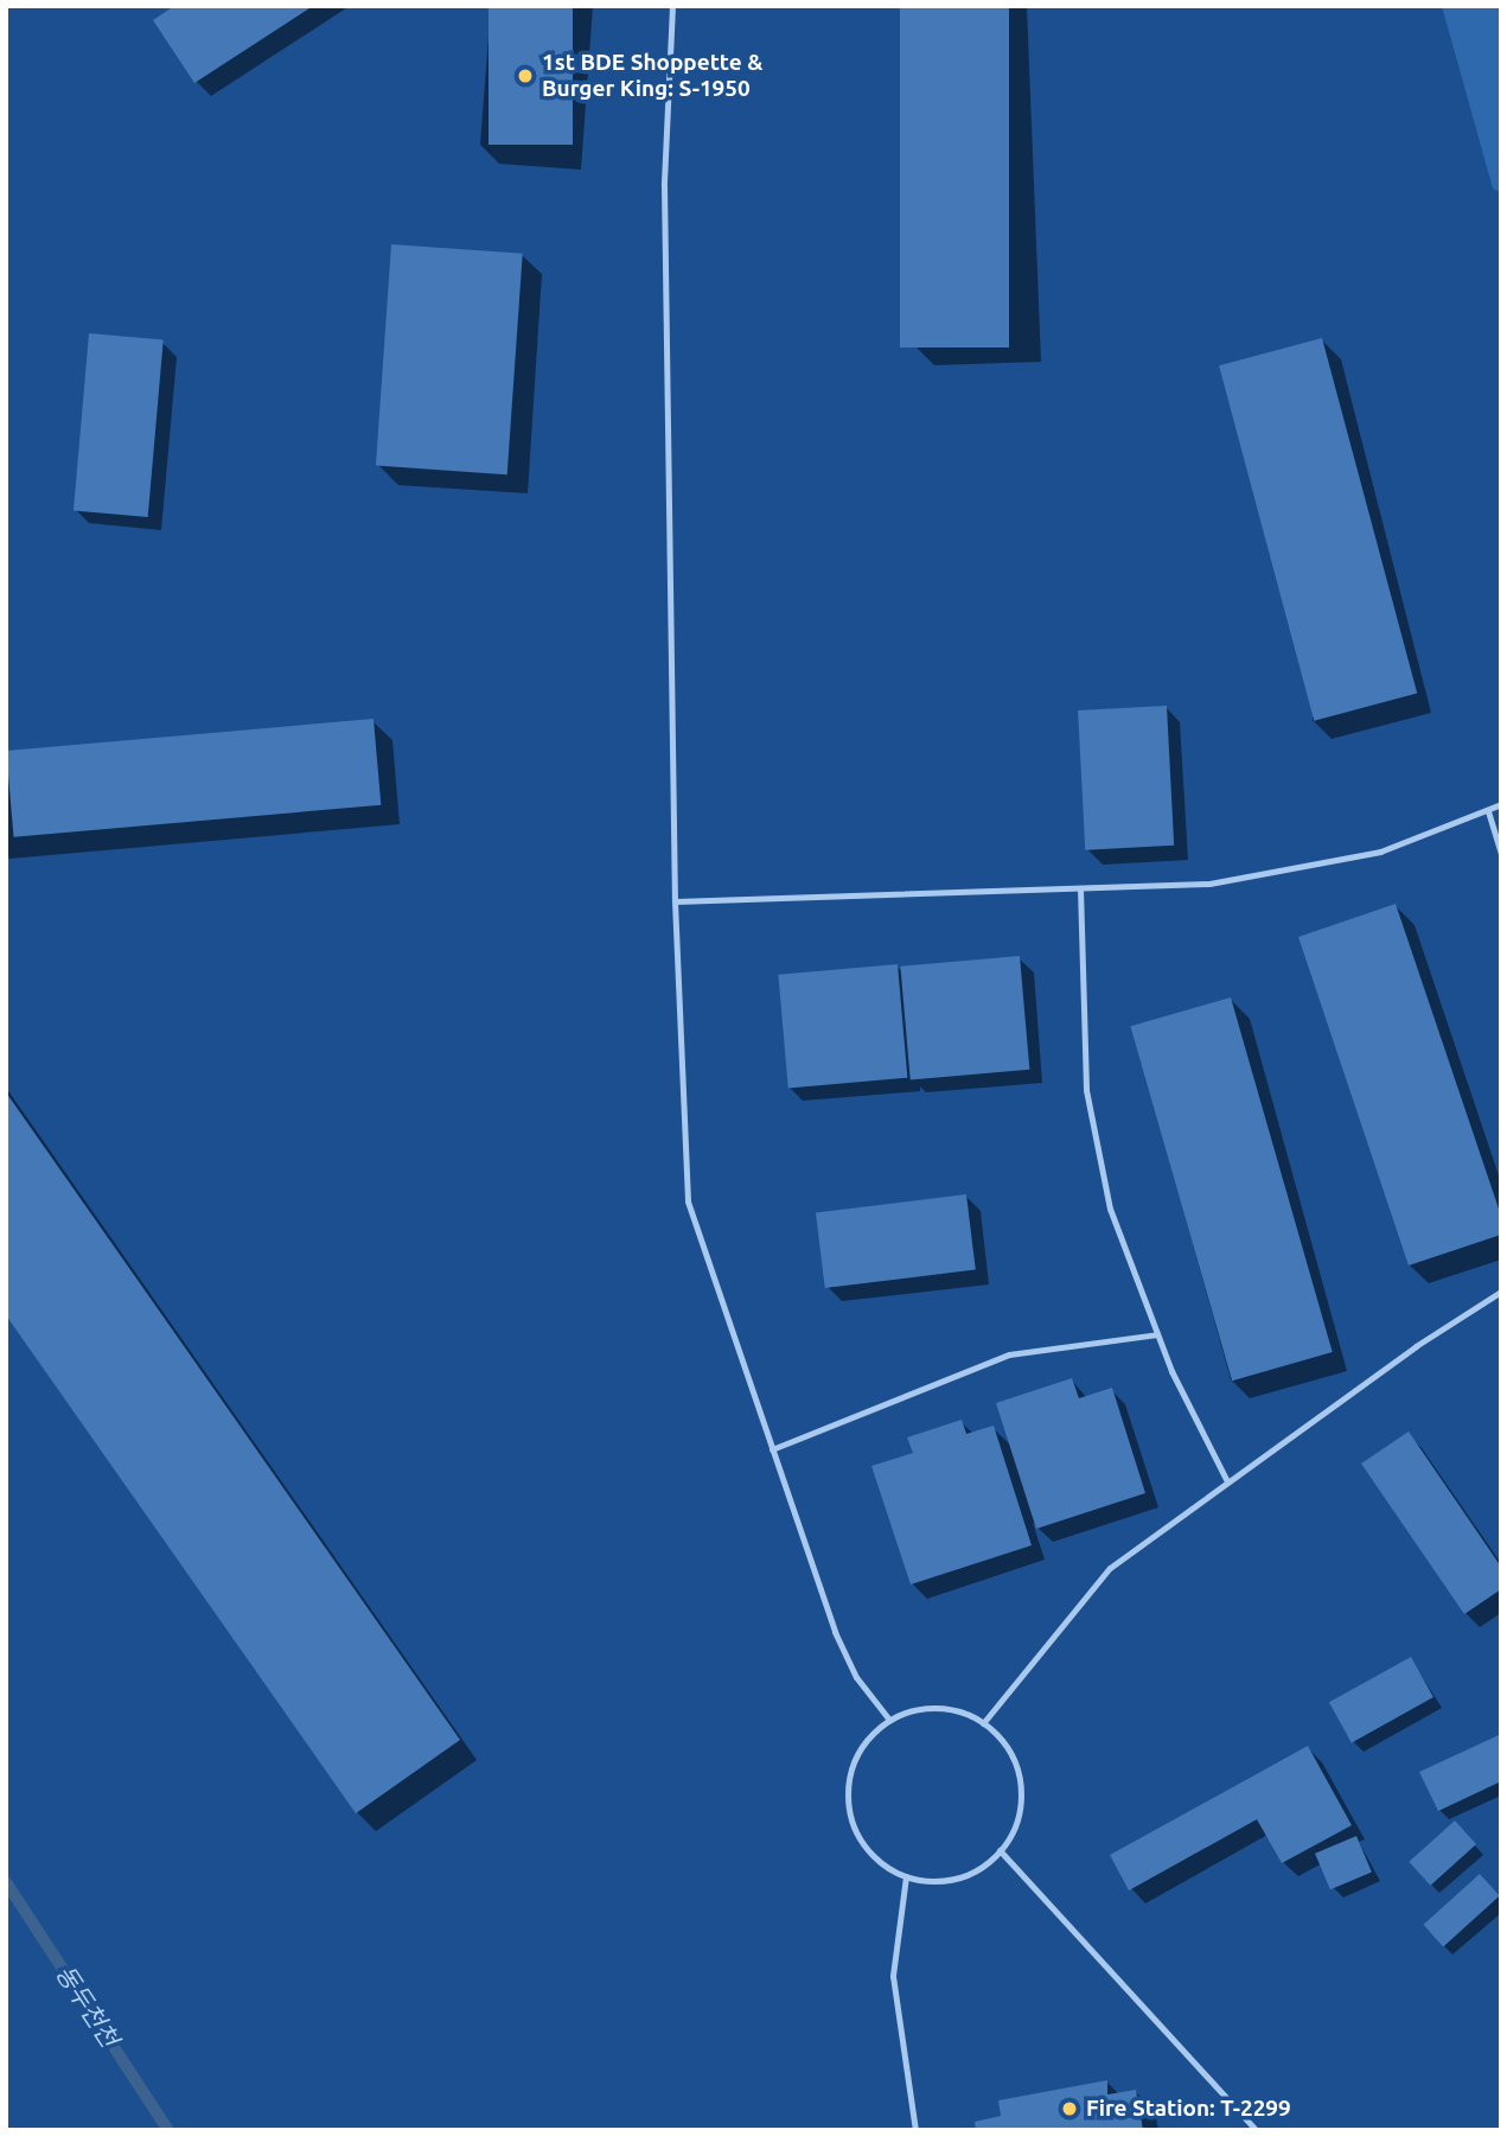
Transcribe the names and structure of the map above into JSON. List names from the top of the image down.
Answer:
{
  "water": ["동두천천"],
  "places": ["1st BDE Shoppette & Burger King: S-1950", "Fire Station: T-2299"]
}
